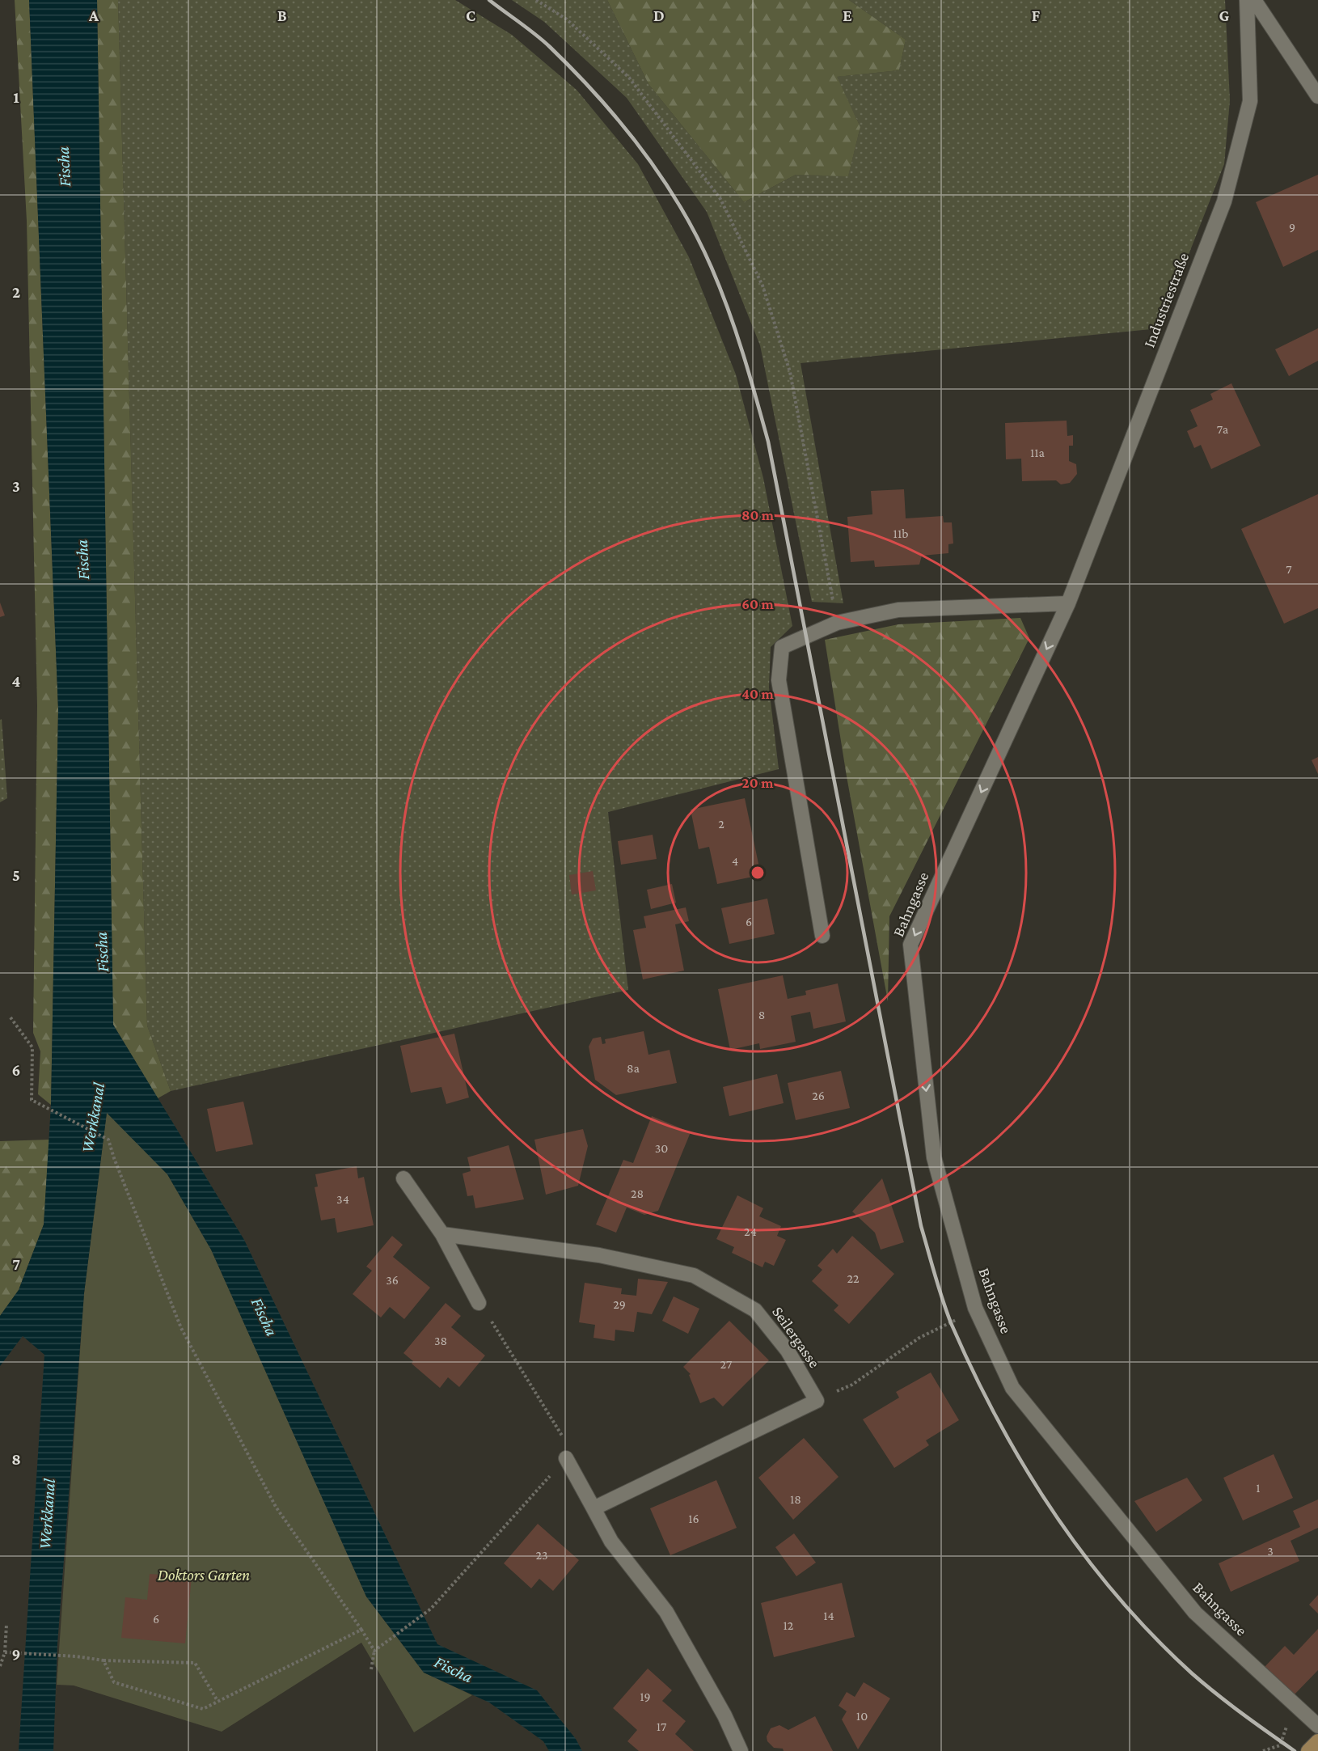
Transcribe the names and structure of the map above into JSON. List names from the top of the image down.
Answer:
{
  "streets": {
    "street": ["Industriestraße", "Bahngasse", "Seilergasse"]
  },
  "crossings": [
    ["Industriestraße", "Bahngasse"]
  ],
  "one_way": ["Bahngasse"],
  "water": ["Fischa", "Werkkanal"],
  "parks": ["Doktors Garten"],
  "house_numbers": [
    "9",
    "7a",
    "11a",
    "11b",
    "7",
    "2",
    "4",
    "6",
    "8",
    "8a",
    "26",
    "30",
    "28",
    "34",
    "24",
    "22",
    "36",
    "29",
    "38",
    "27",
    "1",
    "18",
    "16",
    "3",
    "23",
    "14",
    "6",
    "12",
    "19",
    "10",
    "17"
  ],
  "grid": {
    "columns": [
      "A",
      "B",
      "C",
      "D",
      "E",
      "F",
      "G"
    ],
    "rows": [
      "1",
      "2",
      "3",
      "4",
      "5",
      "6",
      "7",
      "8",
      "9"
    ]
  },
  "rings": [
    "80 m",
    "60 m",
    "40 m",
    "20 m"
  ]
}
